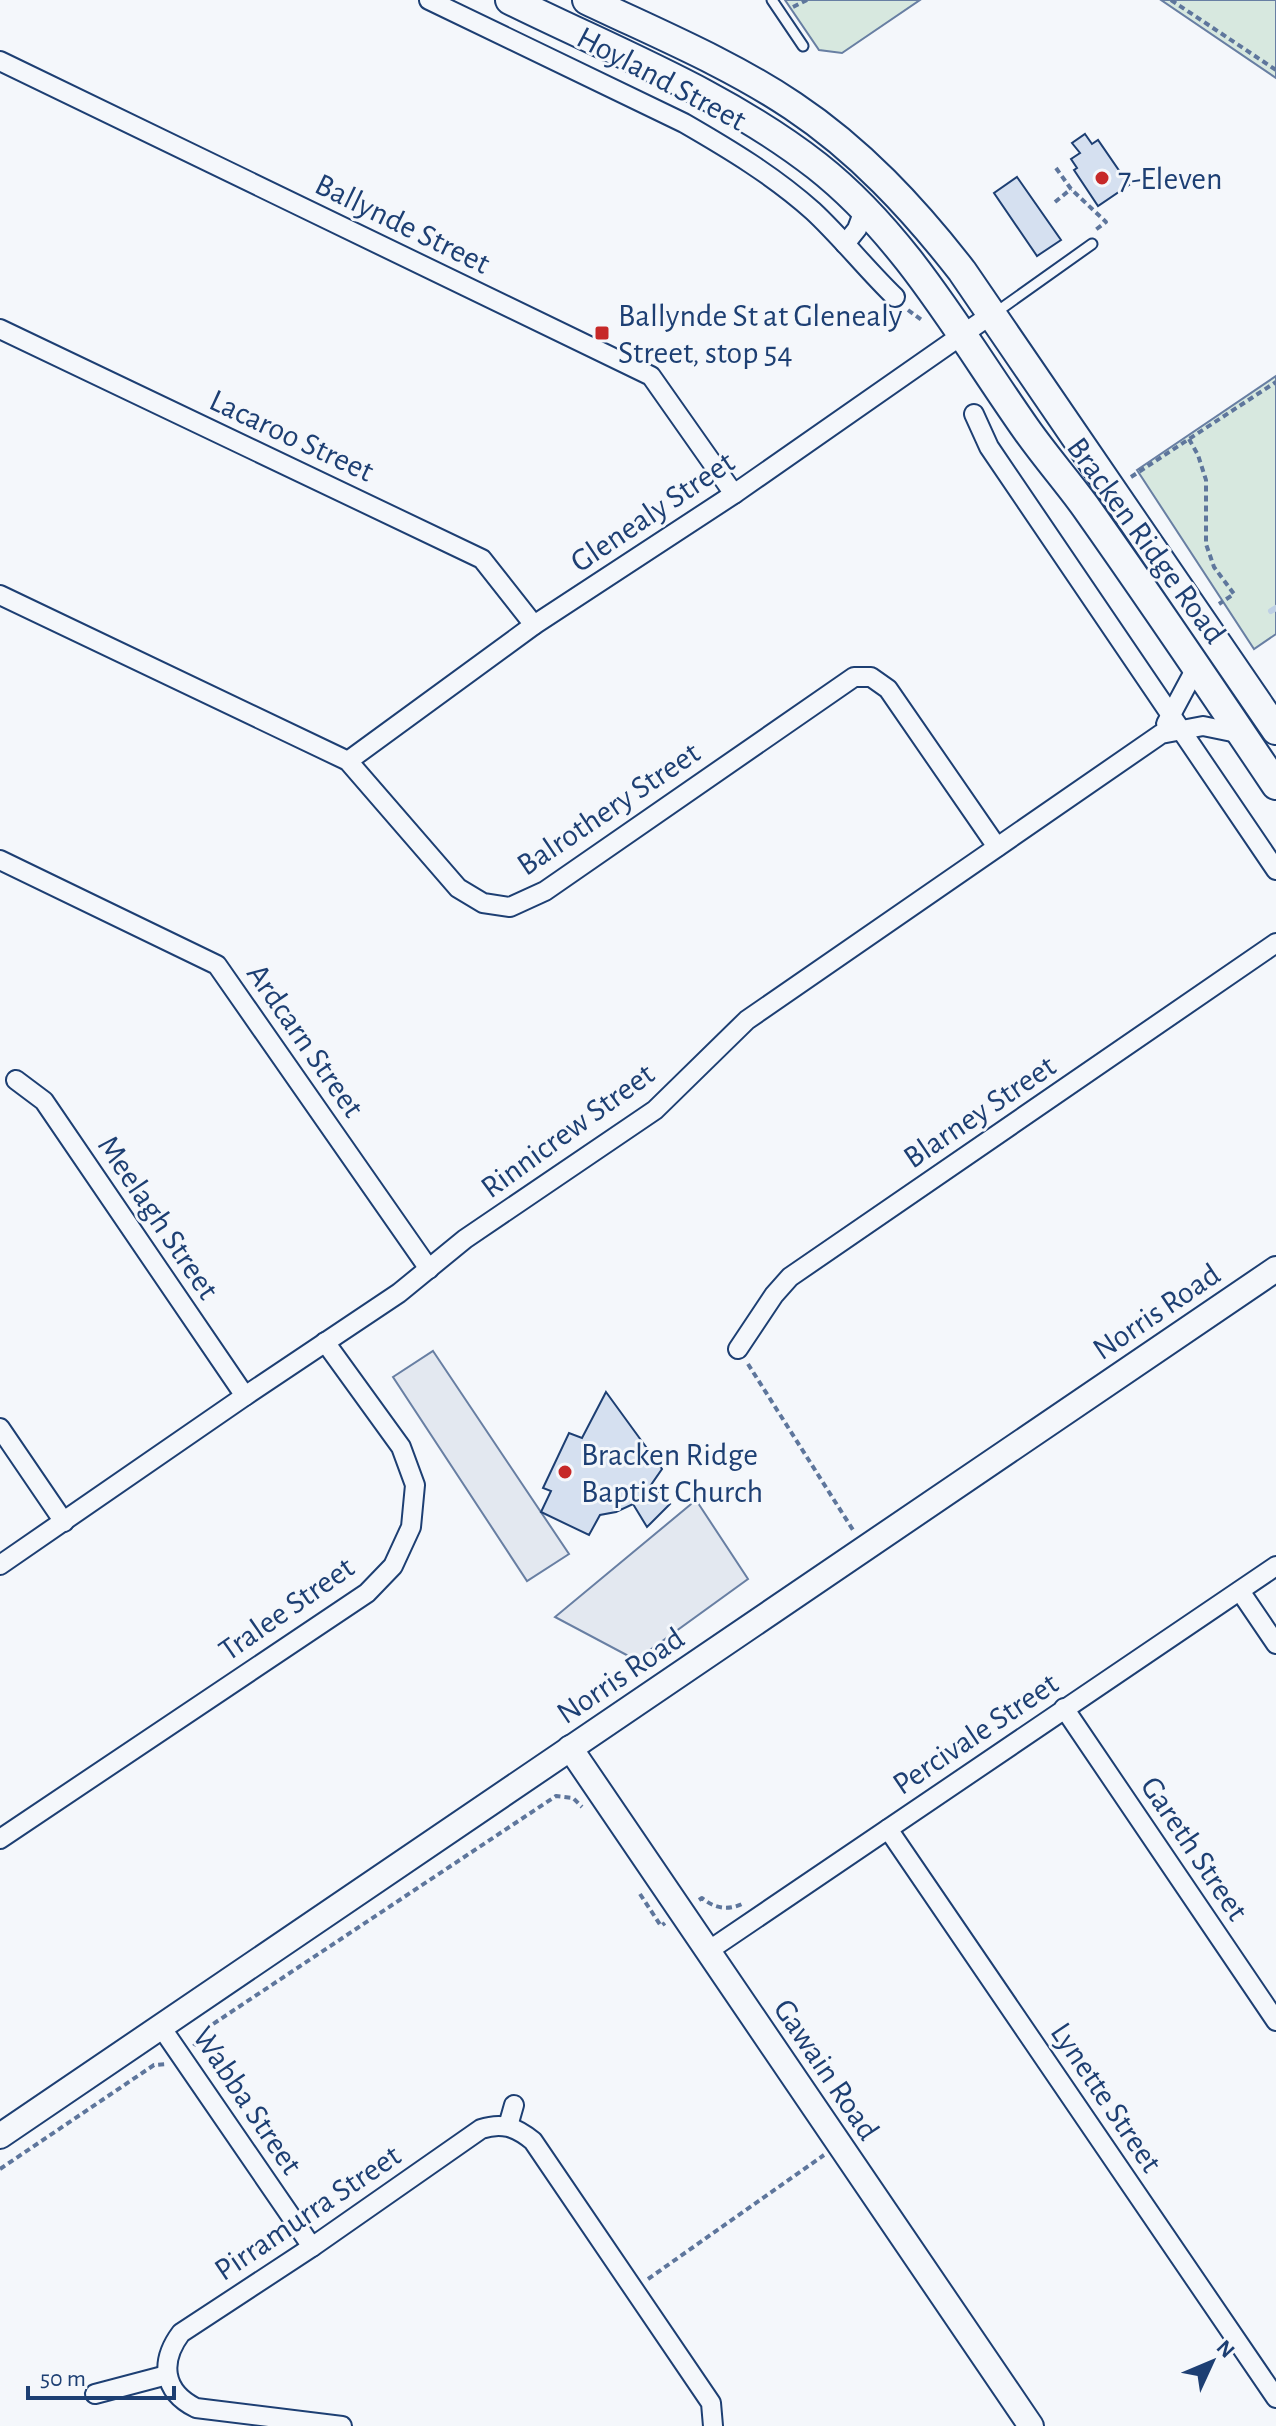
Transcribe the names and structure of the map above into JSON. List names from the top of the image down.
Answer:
{
  "streets": {
    "main road": [
      "Hoyland Street",
      "Bracken Ridge Road",
      "Norris Road",
      "Gawain Road"
    ],
    "street": [
      "Ballynde Street",
      "Lacaroo Street",
      "Glenealy Street",
      "Balrothery Street",
      "Ardcarn Street",
      "Blarney Street",
      "Rinnicrew Street",
      "Meelagh Street",
      "Tralee Street",
      "Percivale Street",
      "Gareth Street",
      "Lynette Street",
      "Wabba Street",
      "Pirramurra Street"
    ]
  },
  "crossings": [
    ["Hoyland Street", "Glenealy Street"],
    ["Hoyland Street", "Bracken Ridge Road"],
    ["Ballynde Street", "Glenealy Street"],
    ["Lacaroo Street", "Glenealy Street"],
    ["Glenealy Street", "Bracken Ridge Road"],
    ["Glenealy Street", "Balrothery Street"],
    ["Bracken Ridge Road", "Rinnicrew Street"],
    ["Balrothery Street", "Rinnicrew Street"],
    ["Ardcarn Street", "Rinnicrew Street"],
    ["Rinnicrew Street", "Meelagh Street"],
    ["Rinnicrew Street", "Tralee Street"],
    ["Norris Road", "Gawain Road"],
    ["Norris Road", "Wabba Street"],
    ["Percivale Street", "Gareth Street"],
    ["Percivale Street", "Gawain Road"],
    ["Percivale Street", "Lynette Street"],
    ["Wabba Street", "Pirramurra Street"]
  ],
  "places": {
    "other": ["7-Eleven", "Bracken Ridge Baptist Church"],
    "transit": ["Ballynde St at Glenealy Street, stop 54"]
  },
  "scale_bar": "50 m",
  "north": "top right"
}
